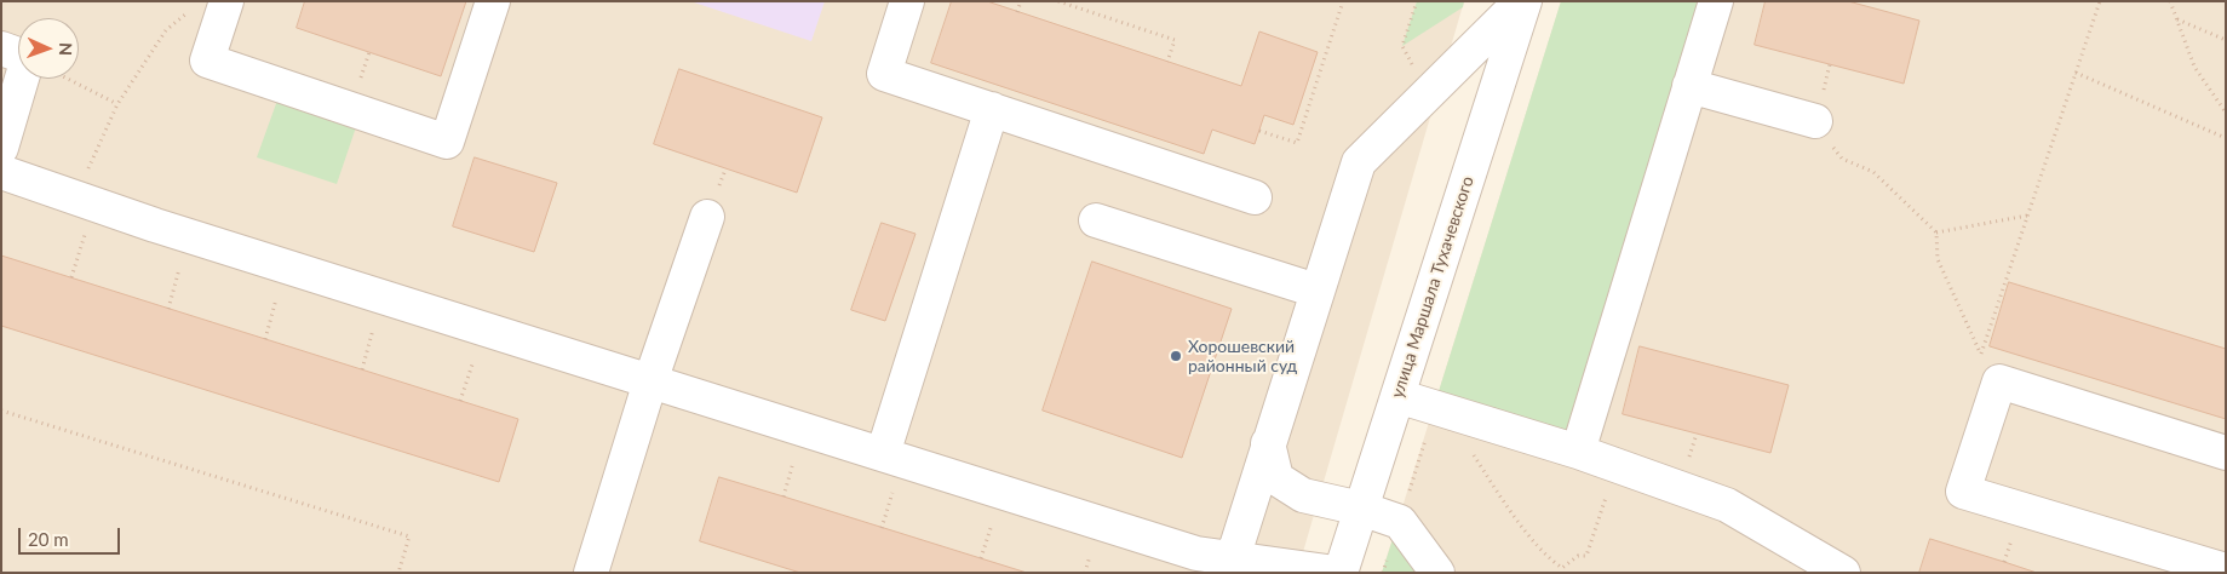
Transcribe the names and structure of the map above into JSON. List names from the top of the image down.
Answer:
{
  "streets": {
    "street": ["улица Маршала Тухачевского"]
  },
  "places": ["Хорошевский районный суд"],
  "scale_bar": "20 m",
  "north": "right"
}
